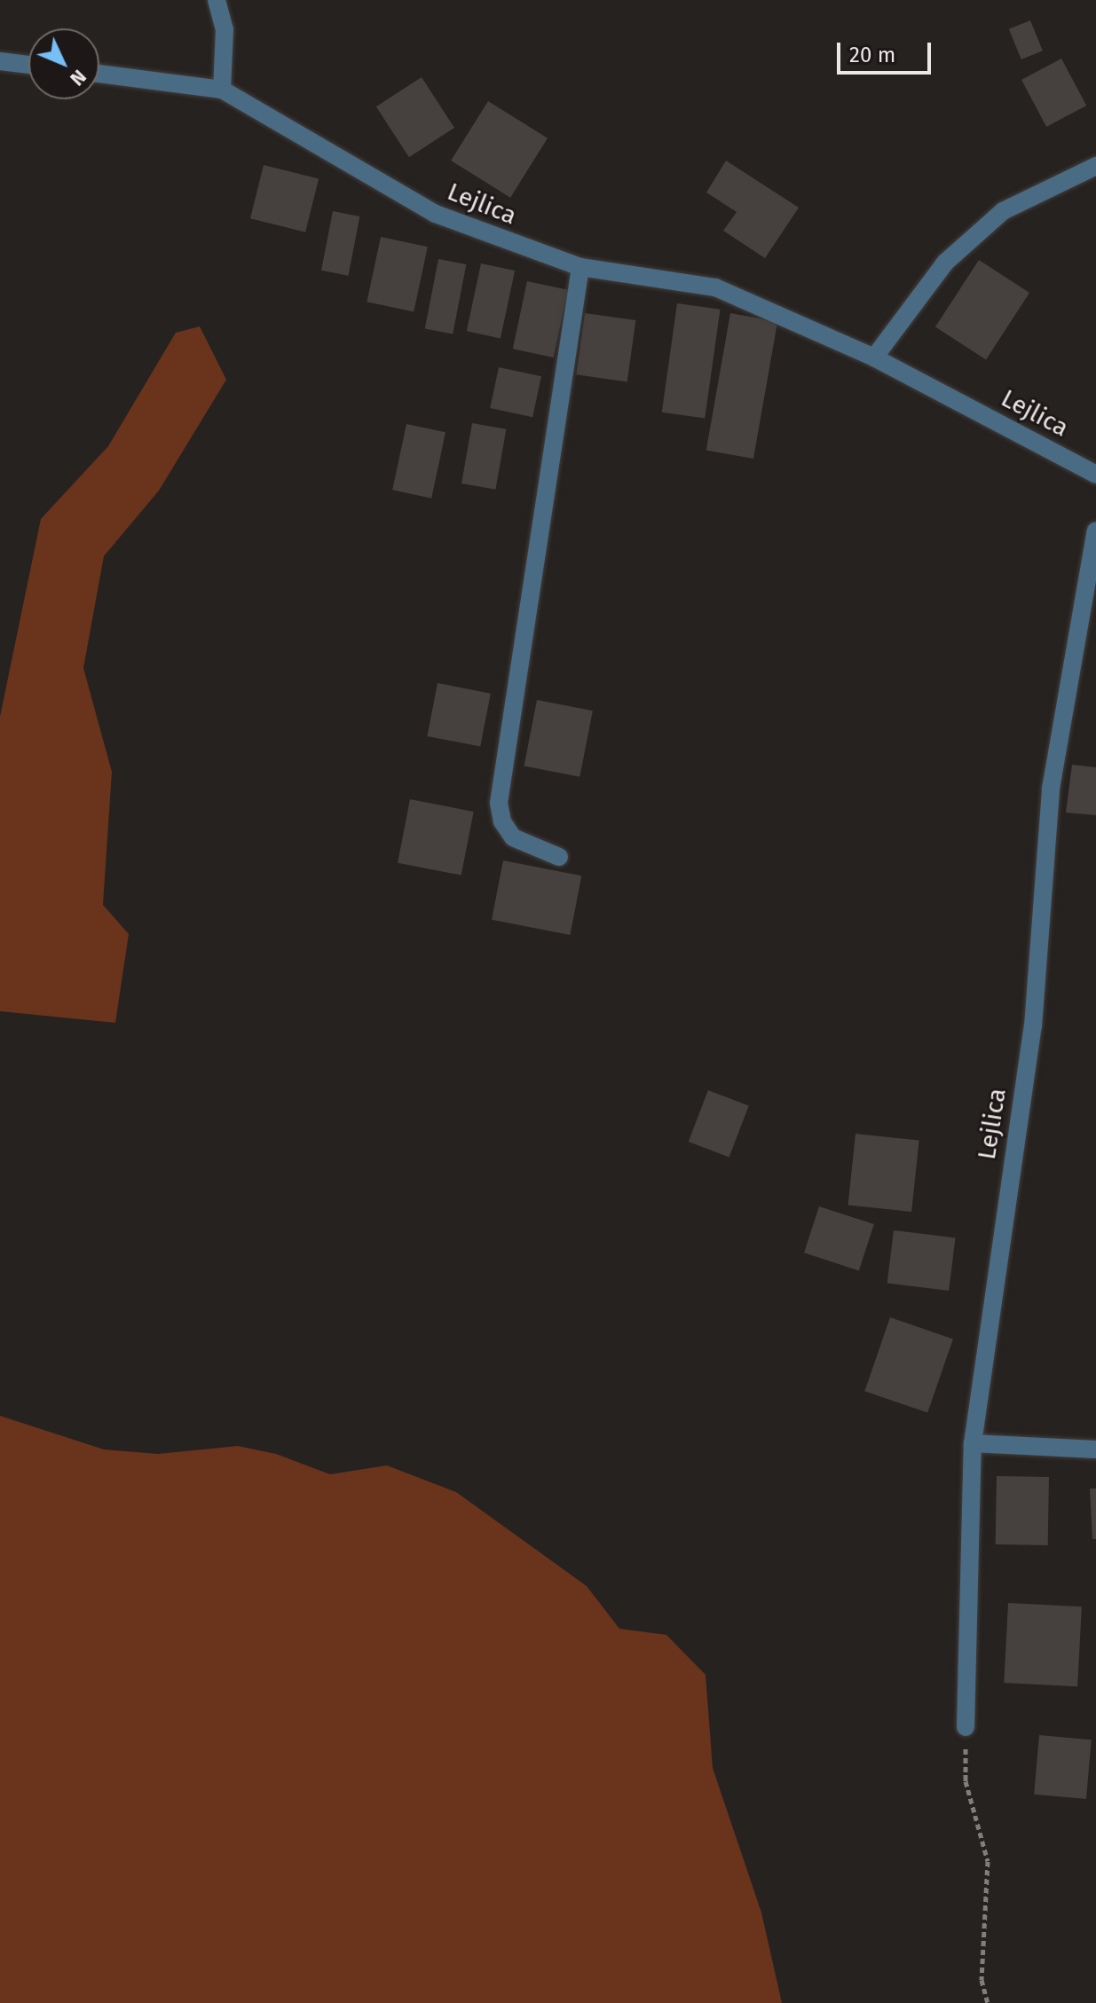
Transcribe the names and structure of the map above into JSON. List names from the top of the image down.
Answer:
{
  "streets": {
    "street": ["Lejlica"]
  },
  "scale_bar": "20 m",
  "north": "bottom right"
}
